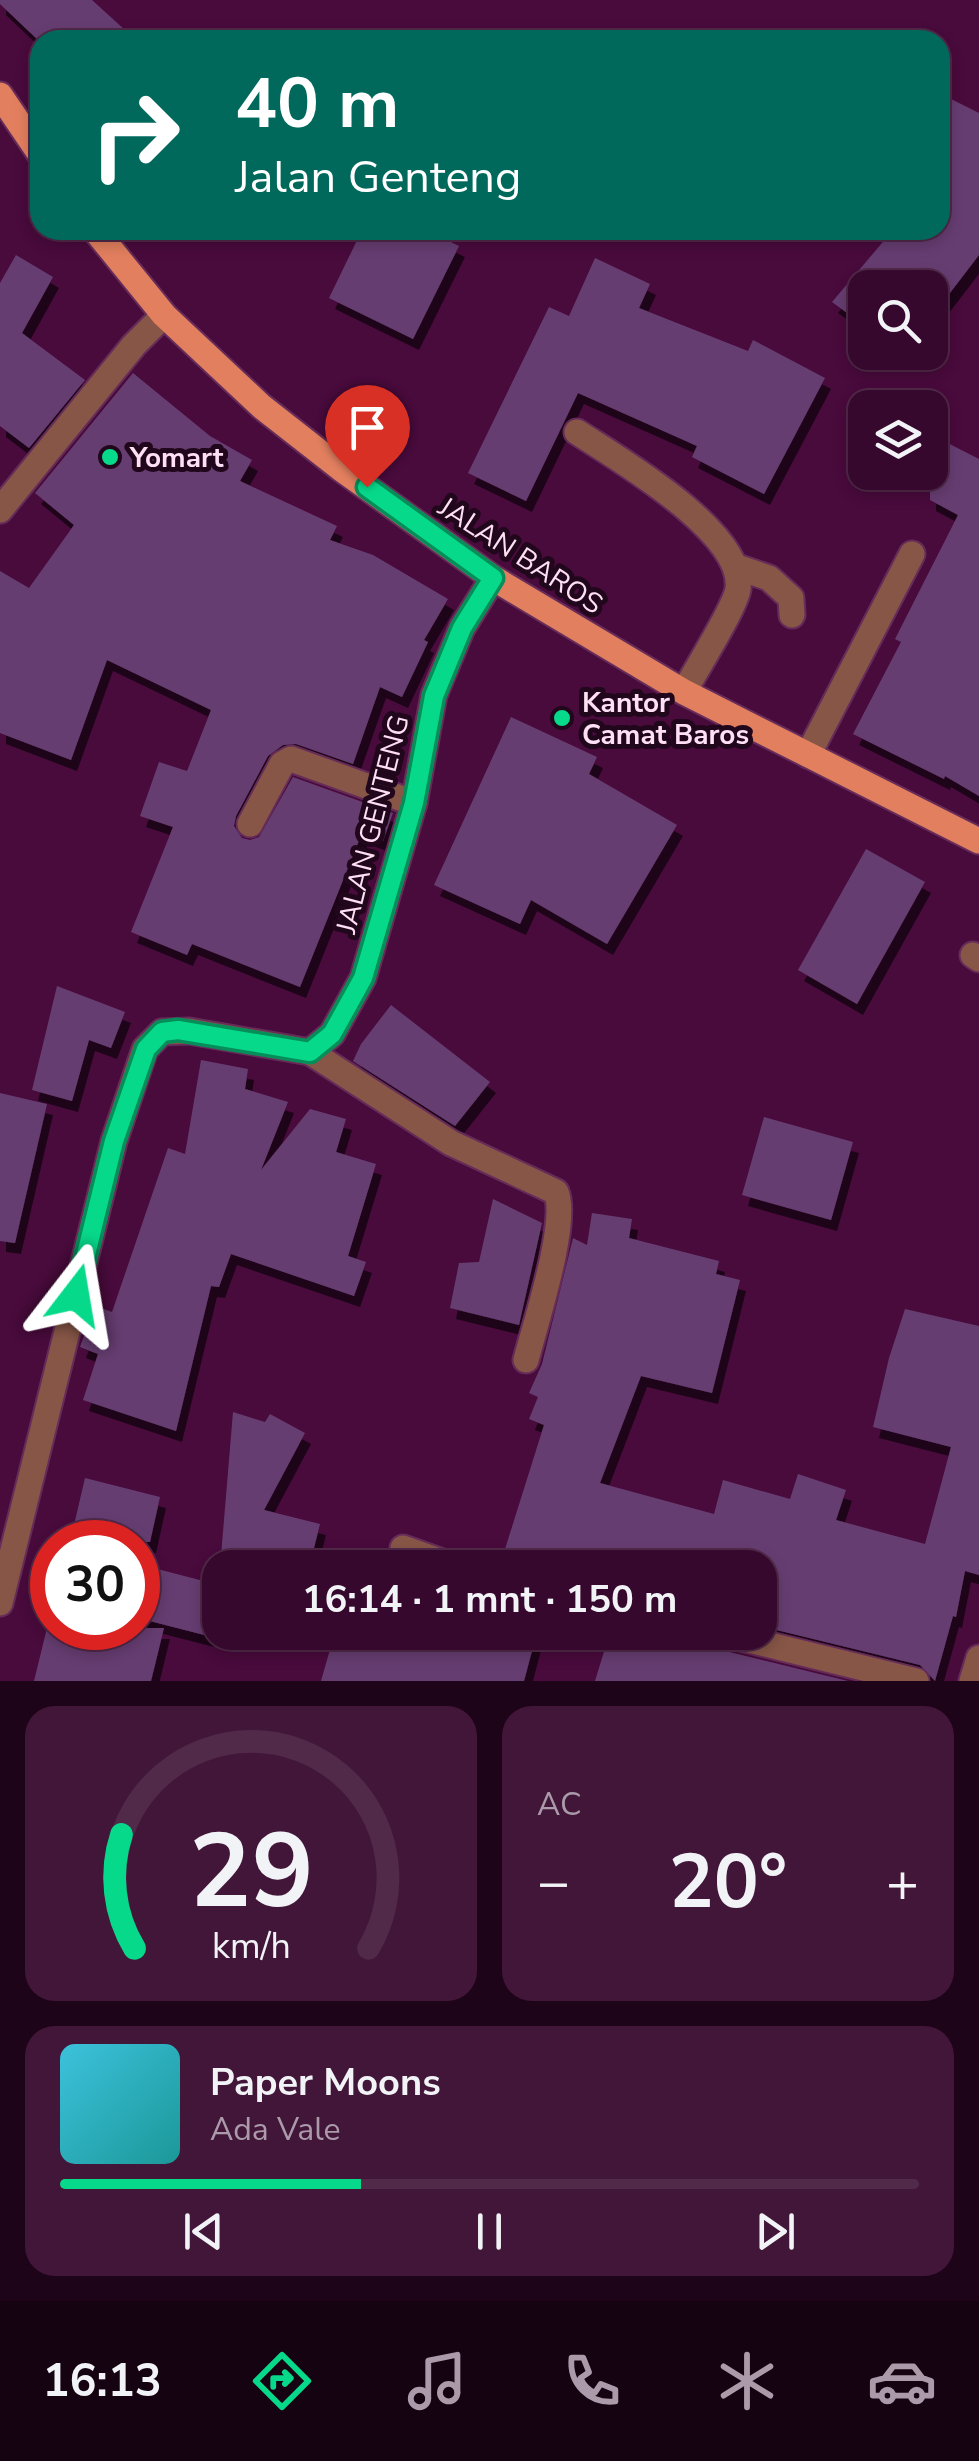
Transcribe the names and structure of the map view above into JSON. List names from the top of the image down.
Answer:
{
  "streets": {
    "main road": ["JALAN BAROS"],
    "street": ["JALAN GENTENG"]
  },
  "crossings": [
    ["JALAN BAROS", "JALAN GENTENG"]
  ],
  "places": ["Yomart", "Kantor Camat Baros"],
  "page": {
    "turn": ["40 m", "Jalan Genteng"],
    "limit": "30",
    "trip": "16:14 · 1 mnt · 150 m",
    "tile": "AC",
    "heat": ["−", "20°", "+"],
    "song": ["Paper Moons", "Ada Vale"],
    "tabs": "16:13",
    "gauge": ["29", "km/h"]
  }
}
